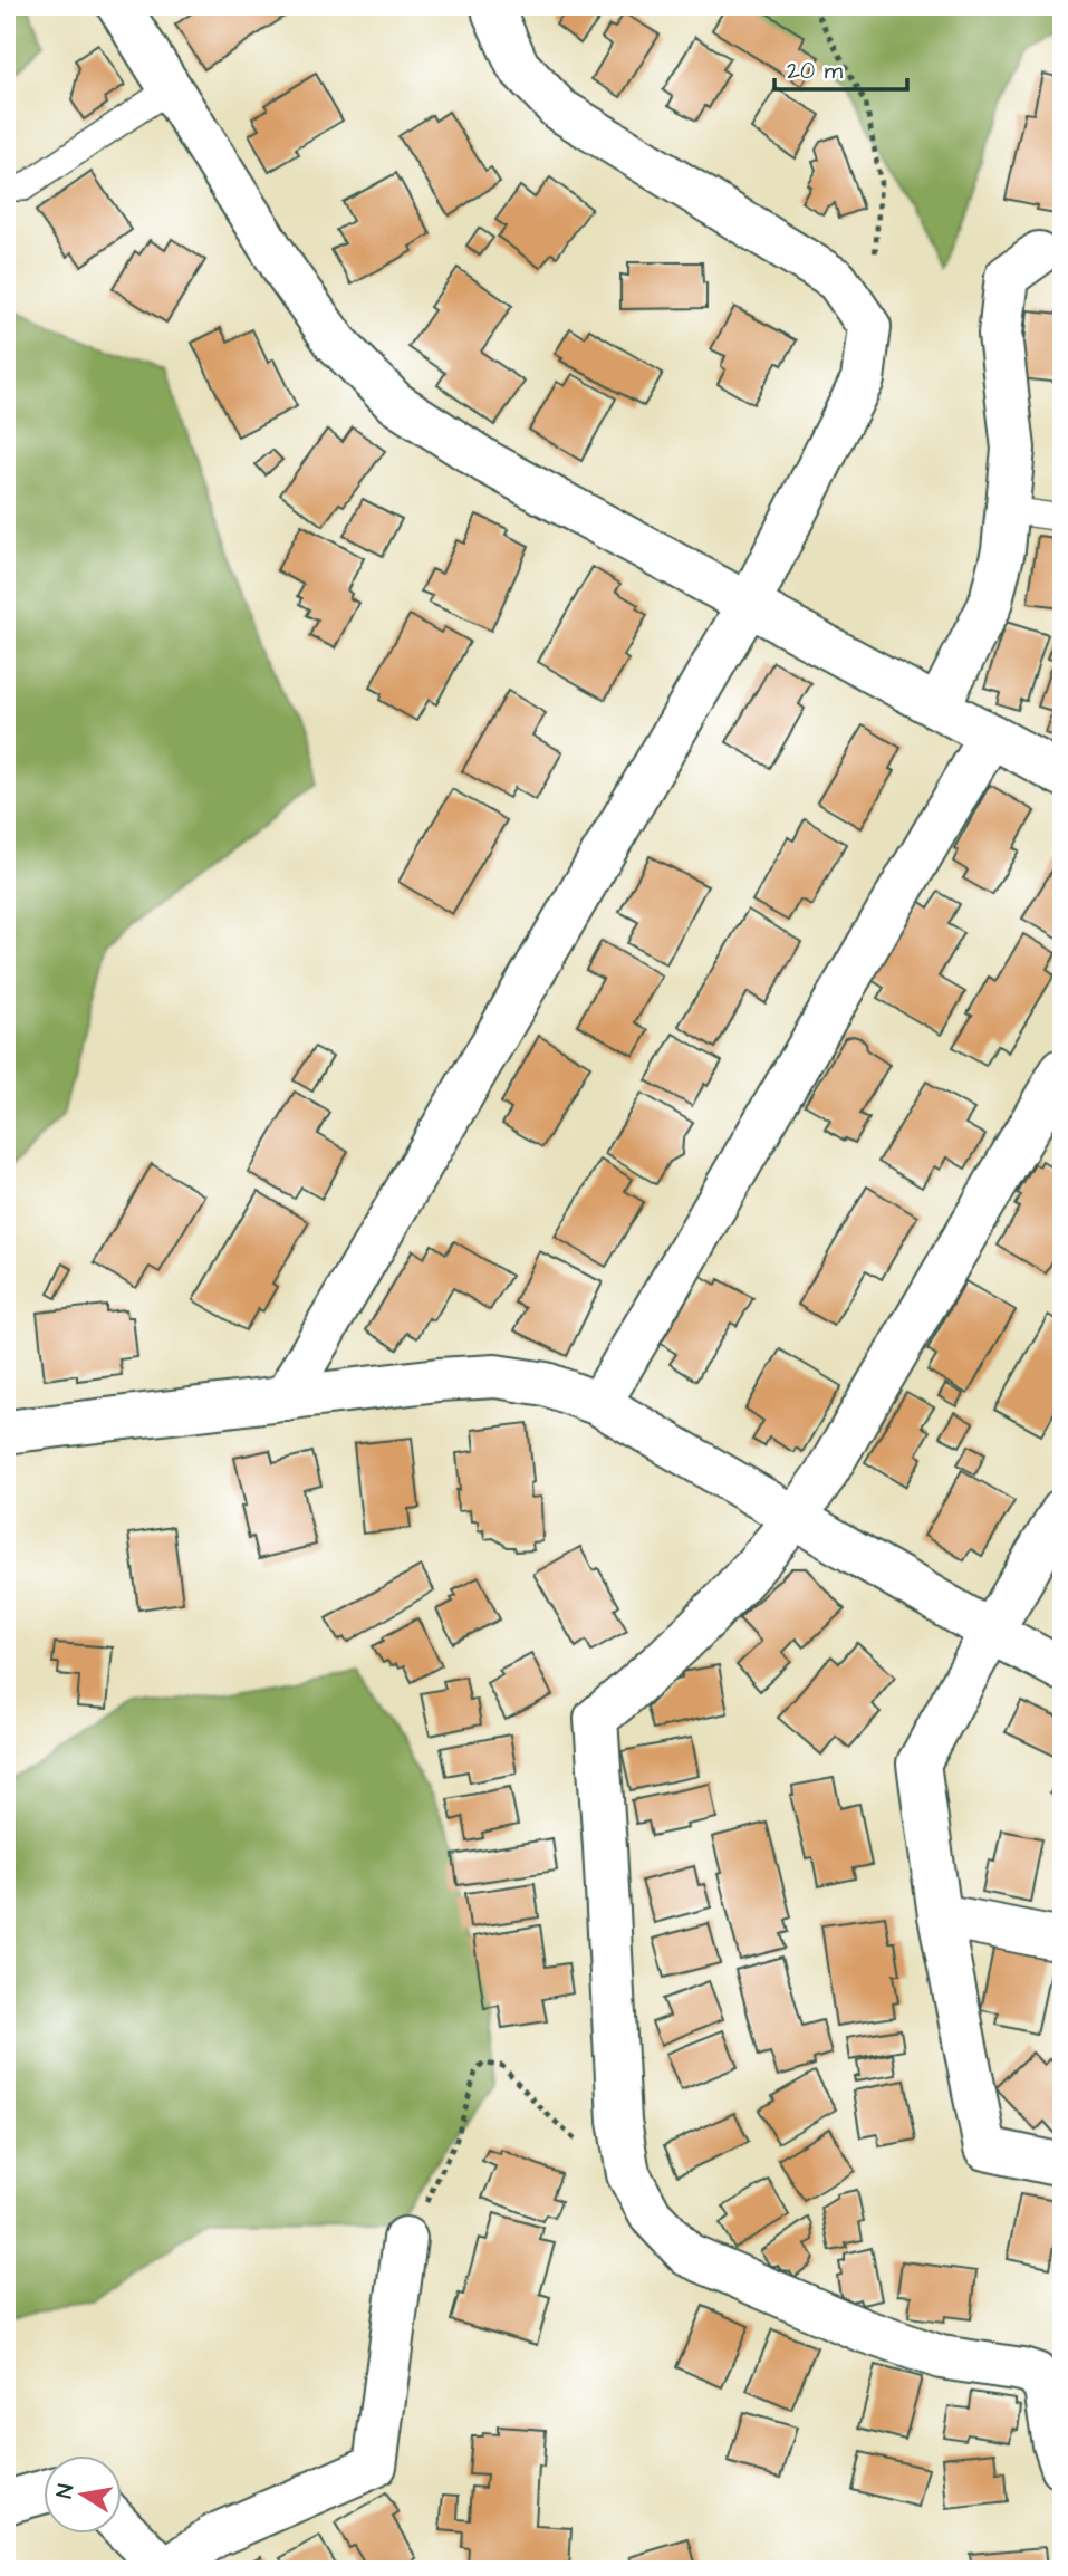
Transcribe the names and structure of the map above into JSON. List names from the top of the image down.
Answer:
{
  "scale_bar": "20 m",
  "north": "left"
}
